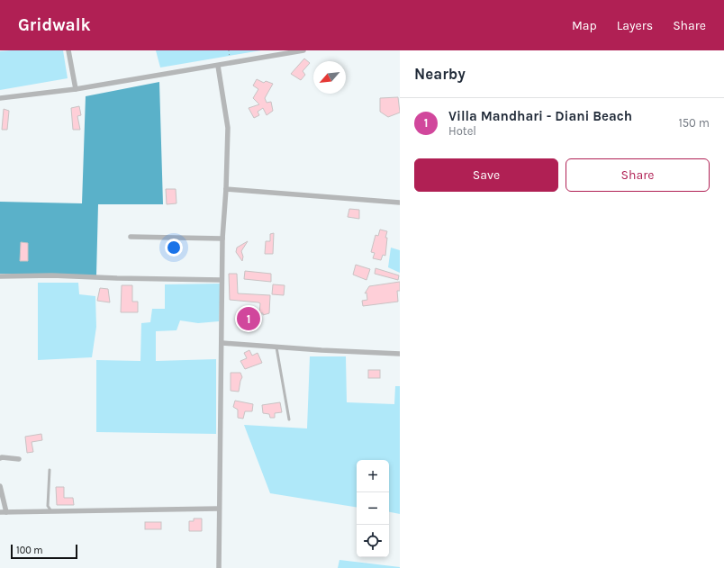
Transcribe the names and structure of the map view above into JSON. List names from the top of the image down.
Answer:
{
  "scale_bar": "100 m",
  "north": "bottom left",
  "page": {
    "header": "Gridwalk",
    "nav": ["Map", "Layers", "Share"],
    "heading": "Nearby",
    "list": [
      {
        "mark": "1",
        "name": "Villa Mandhari - Diani Beach",
        "note": "Hotel",
        "value": "150 m"
      }
    ],
    "buttons": ["Save", "Share"],
    "pins": "1",
    "map_buttons": ["+", "−"],
    "scale": "100 m"
  }
}
